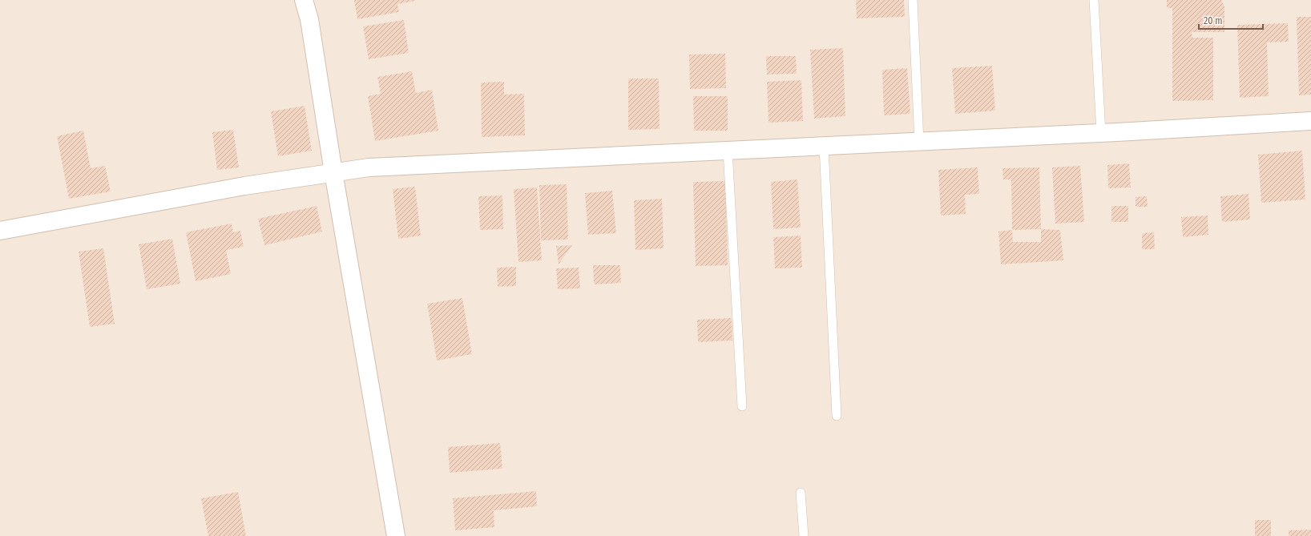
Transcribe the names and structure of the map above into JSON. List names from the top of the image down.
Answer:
{
  "scale_bar": "20 m"
}
